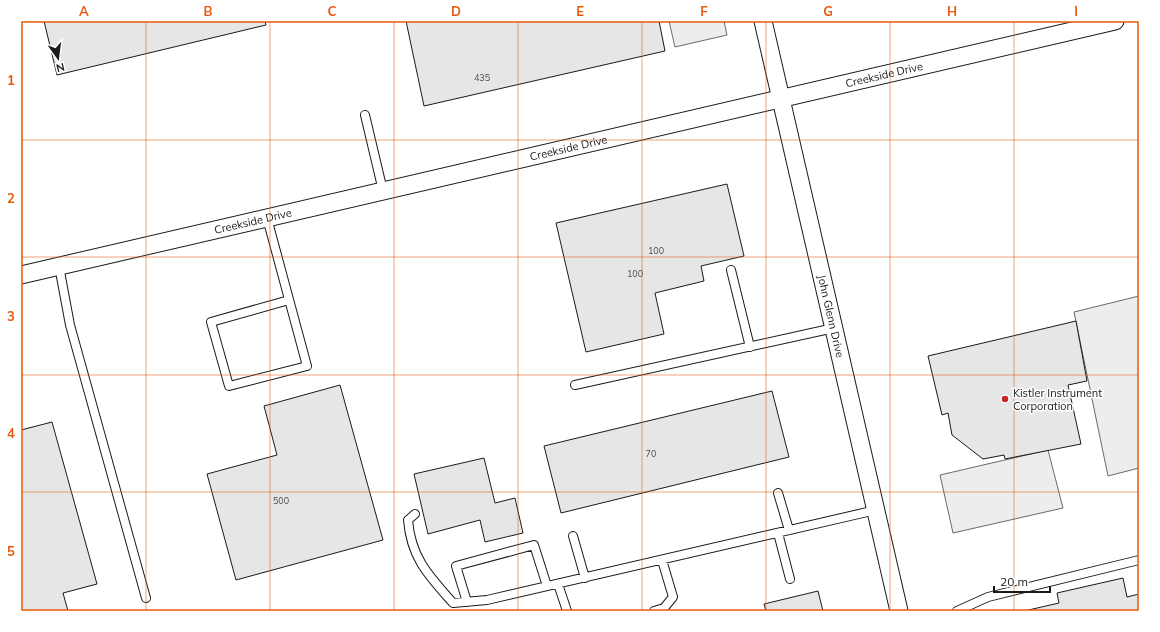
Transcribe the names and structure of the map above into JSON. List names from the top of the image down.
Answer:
{
  "streets": {
    "street": ["Creekside Drive", "John Glenn Drive"]
  },
  "crossings": [
    ["Creekside Drive", "John Glenn Drive"]
  ],
  "places": ["Kistler Instrument Corporation"],
  "house_numbers": [
    "435",
    "100",
    "100",
    "70",
    "500"
  ],
  "scale_bar": "20 m",
  "north": "bottom",
  "grid": {
    "columns": [
      "A",
      "B",
      "C",
      "D",
      "E",
      "F",
      "G",
      "H",
      "I"
    ],
    "rows": [
      "1",
      "2",
      "3",
      "4",
      "5"
    ]
  }
}
